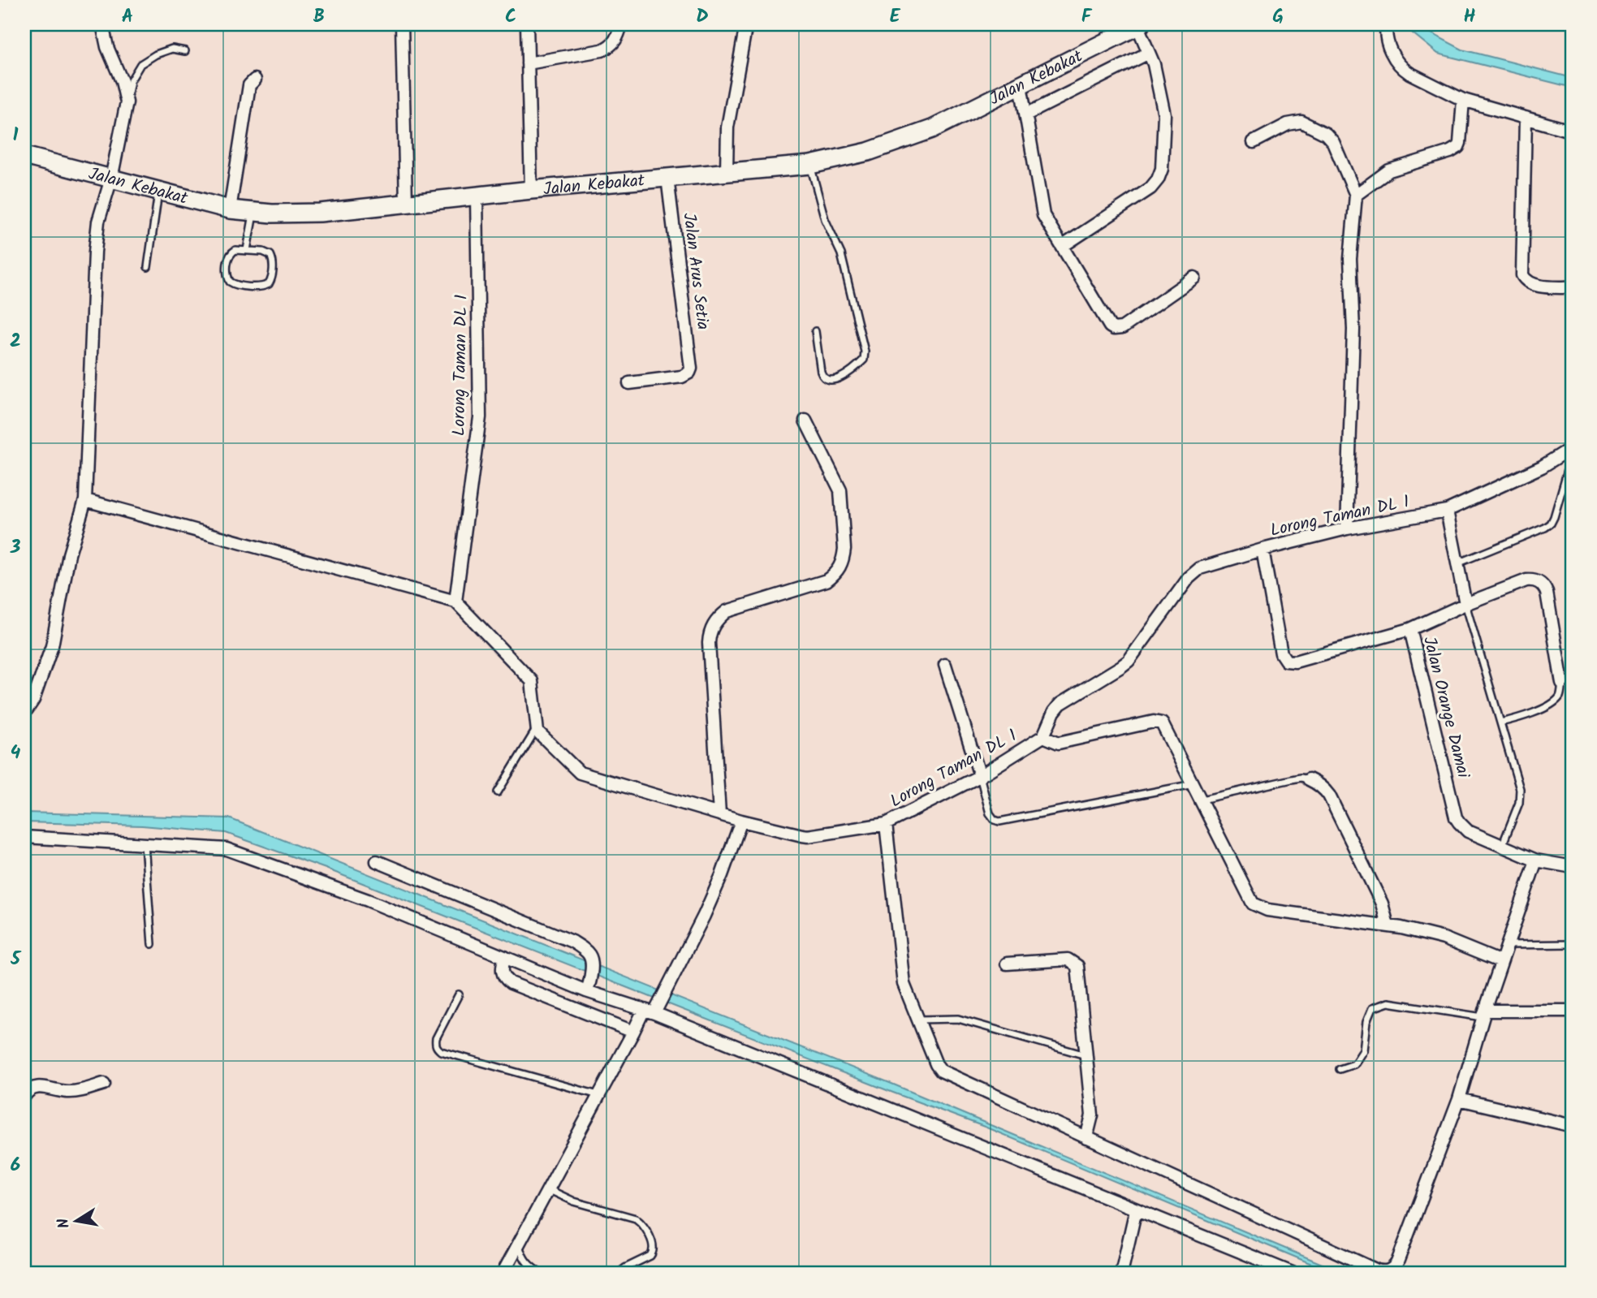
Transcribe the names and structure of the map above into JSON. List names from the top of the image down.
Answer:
{
  "streets": {
    "street": [
      "Jalan Kebakat",
      "Jalan Arus Setia",
      "Lorong Taman DL 1",
      "Jalan Orange Damai"
    ]
  },
  "crossings": [
    ["Jalan Kebakat", "Jalan Arus Setia"],
    ["Jalan Kebakat", "Lorong Taman DL 1"]
  ],
  "north": "left",
  "grid": {
    "columns": [
      "A",
      "B",
      "C",
      "D",
      "E",
      "F",
      "G",
      "H"
    ],
    "rows": [
      "1",
      "2",
      "3",
      "4",
      "5",
      "6"
    ]
  }
}
